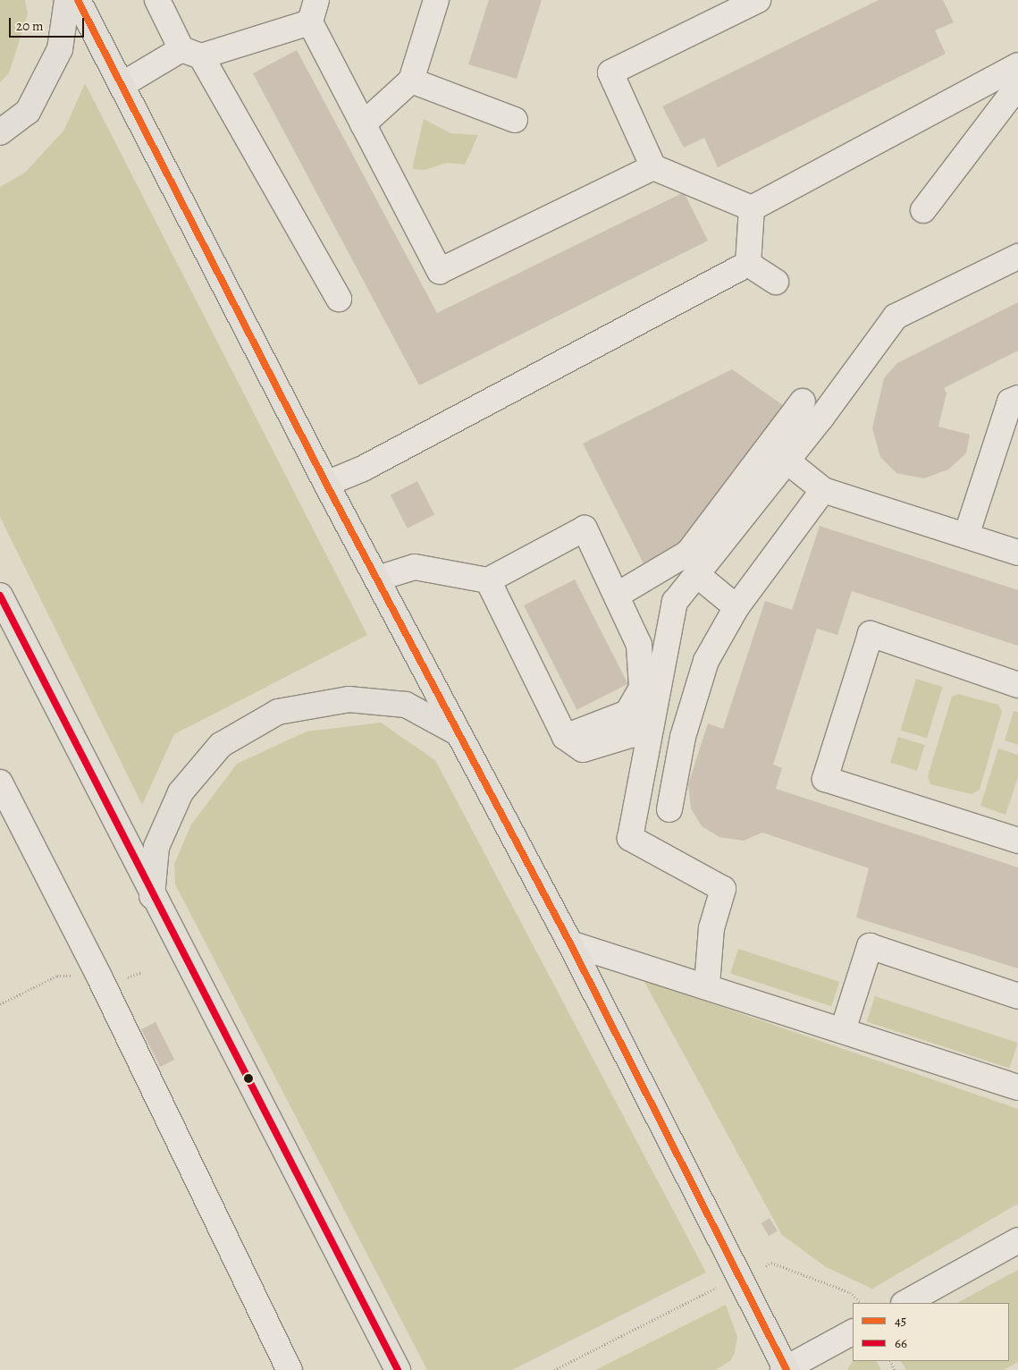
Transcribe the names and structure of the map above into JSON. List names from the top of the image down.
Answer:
{
  "lines": ["transit line 45", "transit line 66"],
  "legend": ["45", "66"],
  "scale_bar": "20 m"
}
